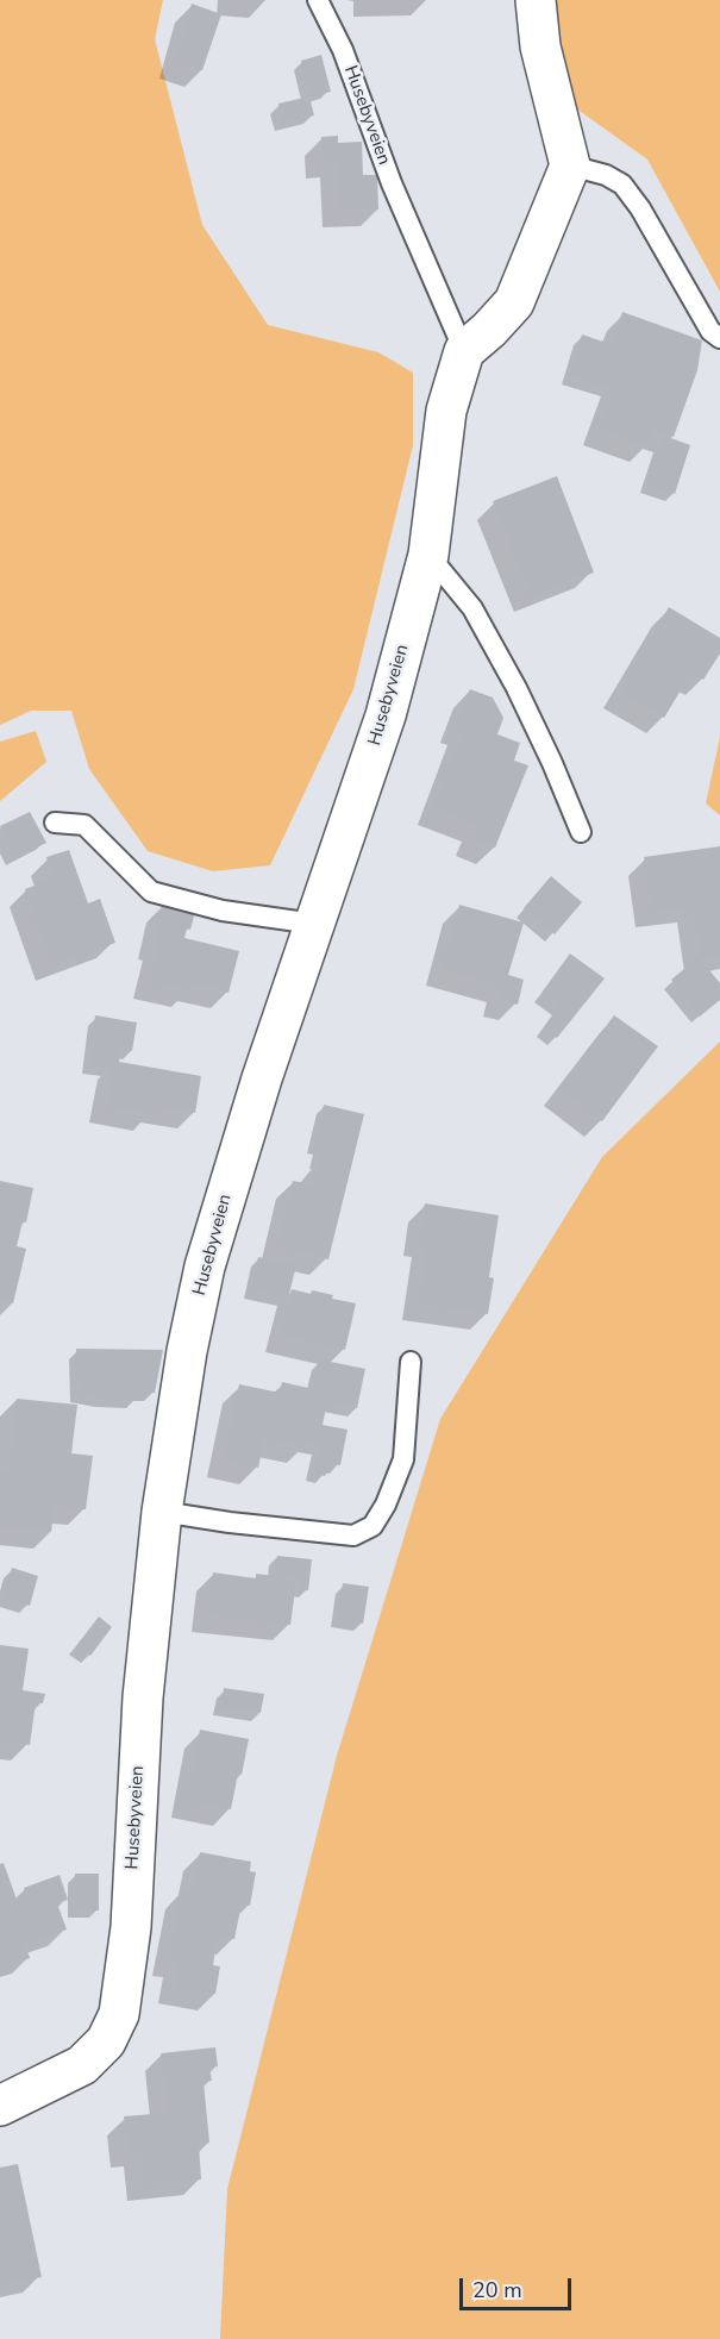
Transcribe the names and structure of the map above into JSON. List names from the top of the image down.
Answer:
{
  "streets": {
    "street": ["Husebyveien"]
  },
  "scale_bar": "20 m"
}
